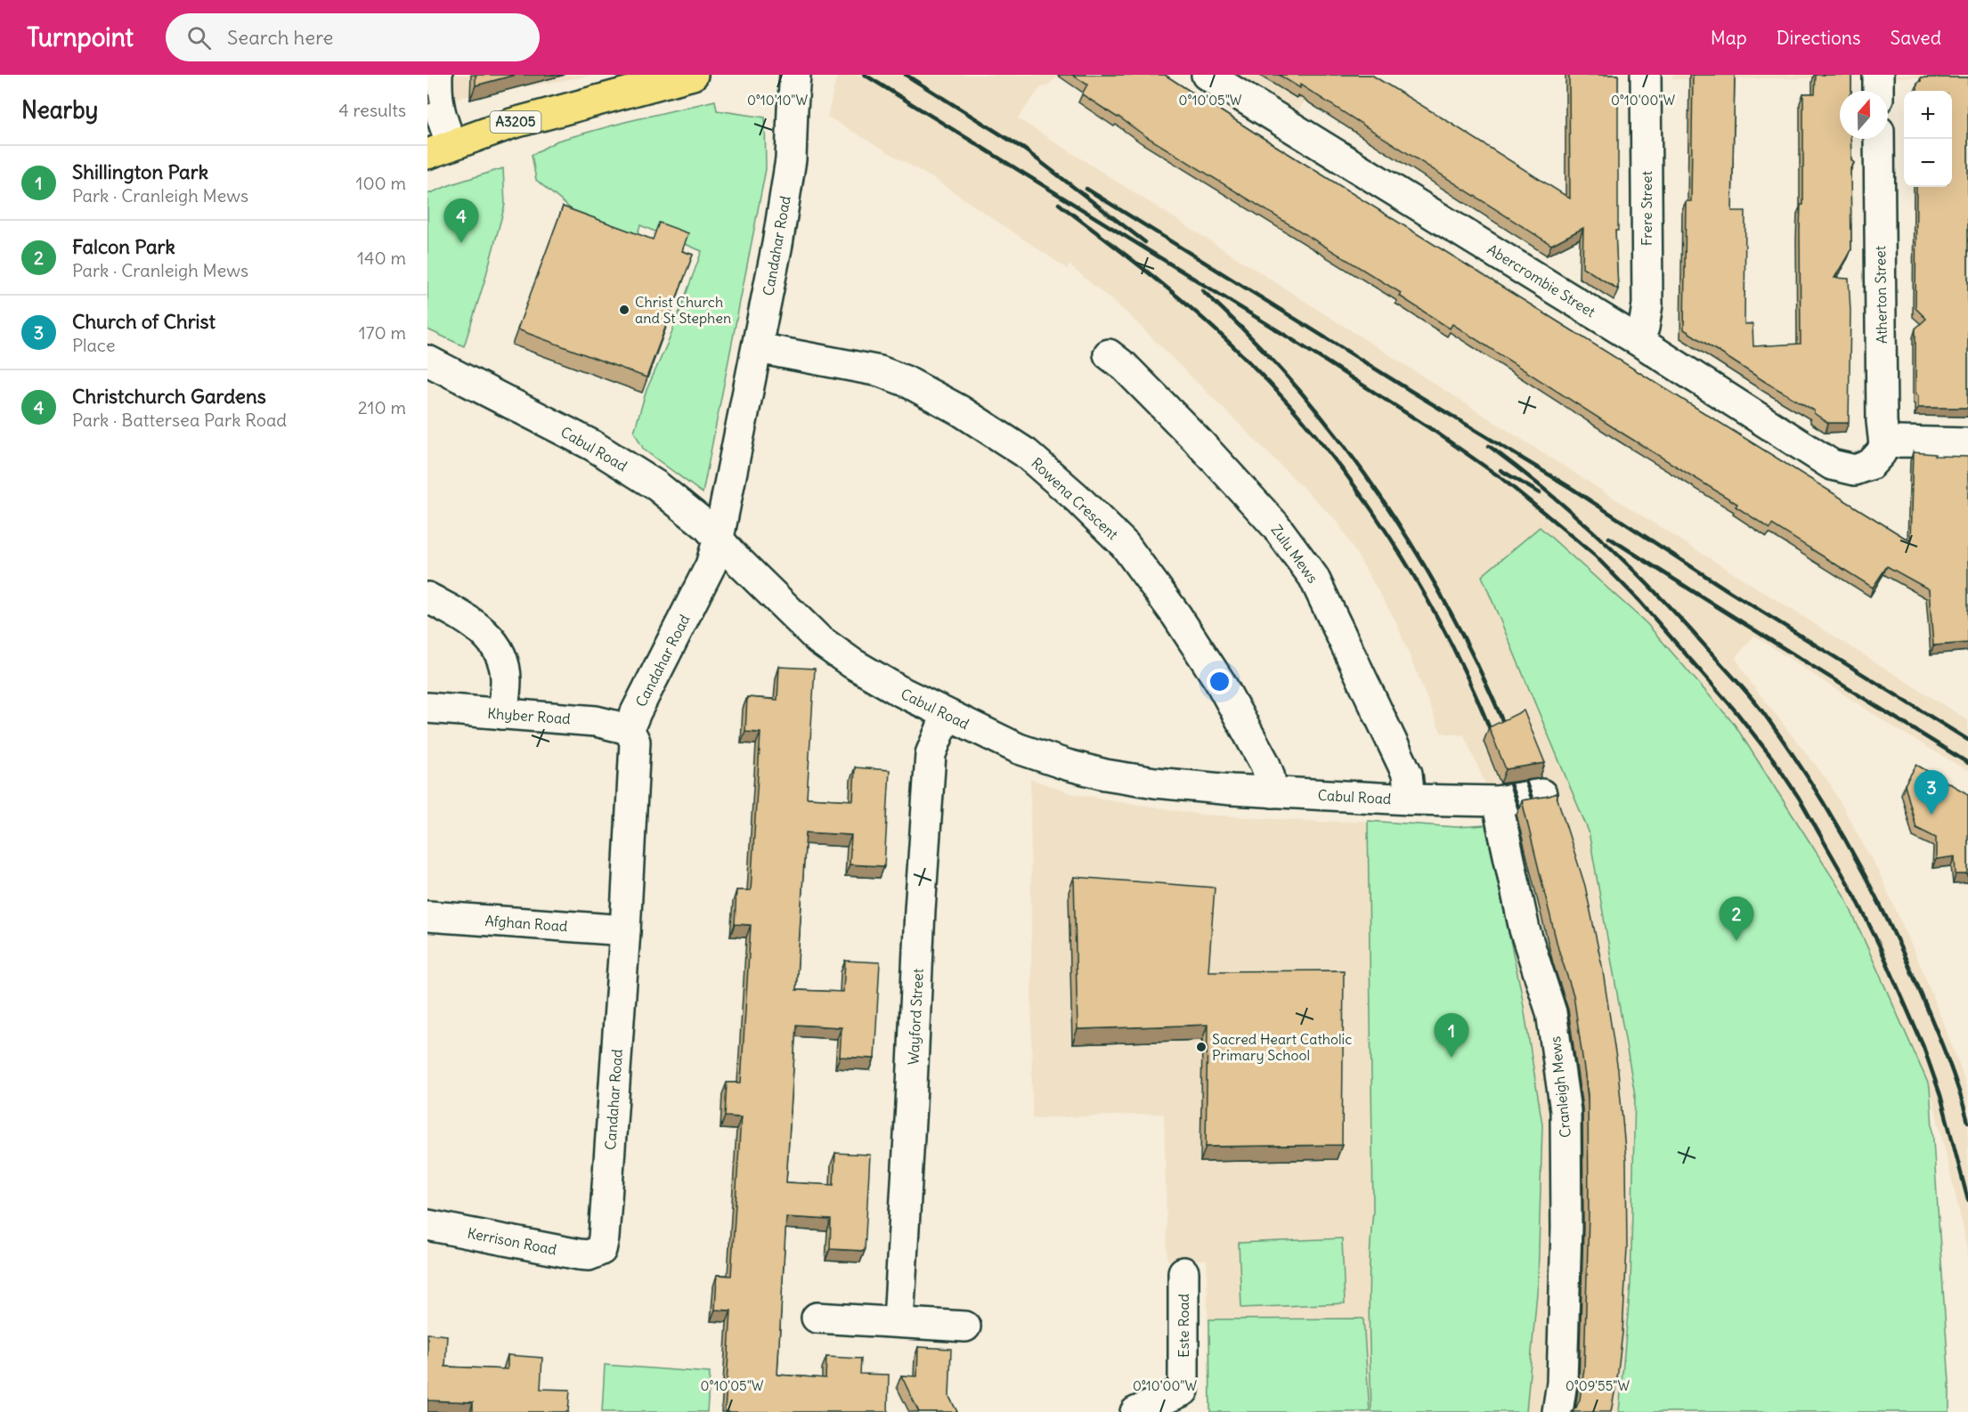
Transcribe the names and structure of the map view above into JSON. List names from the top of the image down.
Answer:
{
  "streets": {
    "highway": ["A3205"],
    "street": [
      "Frere Street",
      "Candahar Road",
      "Abercrombie Street",
      "Atherton Street",
      "Cabul Road",
      "Rowena Crescent",
      "Zulu Mews",
      "Khyber Road",
      "Afghan Road",
      "Wayford Street",
      "Cranleigh Mews",
      "Kerrison Road",
      "Este Road"
    ]
  },
  "crossings": [
    ["Frere Street", "Abercrombie Street"],
    ["Candahar Road", "Cabul Road"],
    ["Candahar Road", "Rowena Crescent"],
    ["Candahar Road", "Khyber Road"],
    ["Candahar Road", "Afghan Road"],
    ["Candahar Road", "Kerrison Road"],
    ["Abercrombie Street", "Atherton Street"],
    ["Cabul Road", "Rowena Crescent"],
    ["Cabul Road", "Zulu Mews"],
    ["Cabul Road", "Wayford Street"],
    ["Cabul Road", "Cranleigh Mews"]
  ],
  "places": ["Christ Church and St Stephen", "Sacred Heart Catholic Primary School"],
  "north": "top",
  "page": {
    "header": "Turnpoint",
    "search": "Search here",
    "nav": ["Map", "Directions", "Saved"],
    "heading": ["Nearby", "4 results"],
    "map_buttons": ["+", "−"],
    "list": [
      {
        "mark": "1",
        "name": "Shillington Park",
        "note": "Park · Cranleigh Mews",
        "value": "100 m"
      },
      {
        "mark": "2",
        "name": "Falcon Park",
        "note": "Park · Cranleigh Mews",
        "value": "140 m"
      },
      {
        "mark": "3",
        "name": "Church of Christ",
        "note": "Place",
        "value": "170 m"
      },
      {
        "mark": "4",
        "name": "Christchurch Gardens",
        "note": "Park · Battersea Park Road",
        "value": "210 m"
      }
    ],
    "pins": [
      "4",
      "3",
      "2",
      "1"
    ]
  },
  "coordinates": [
    "0°10'10\"W",
    "0°10'05\"W",
    "0°10'00\"W",
    "0°09'55\"W"
  ]
}
